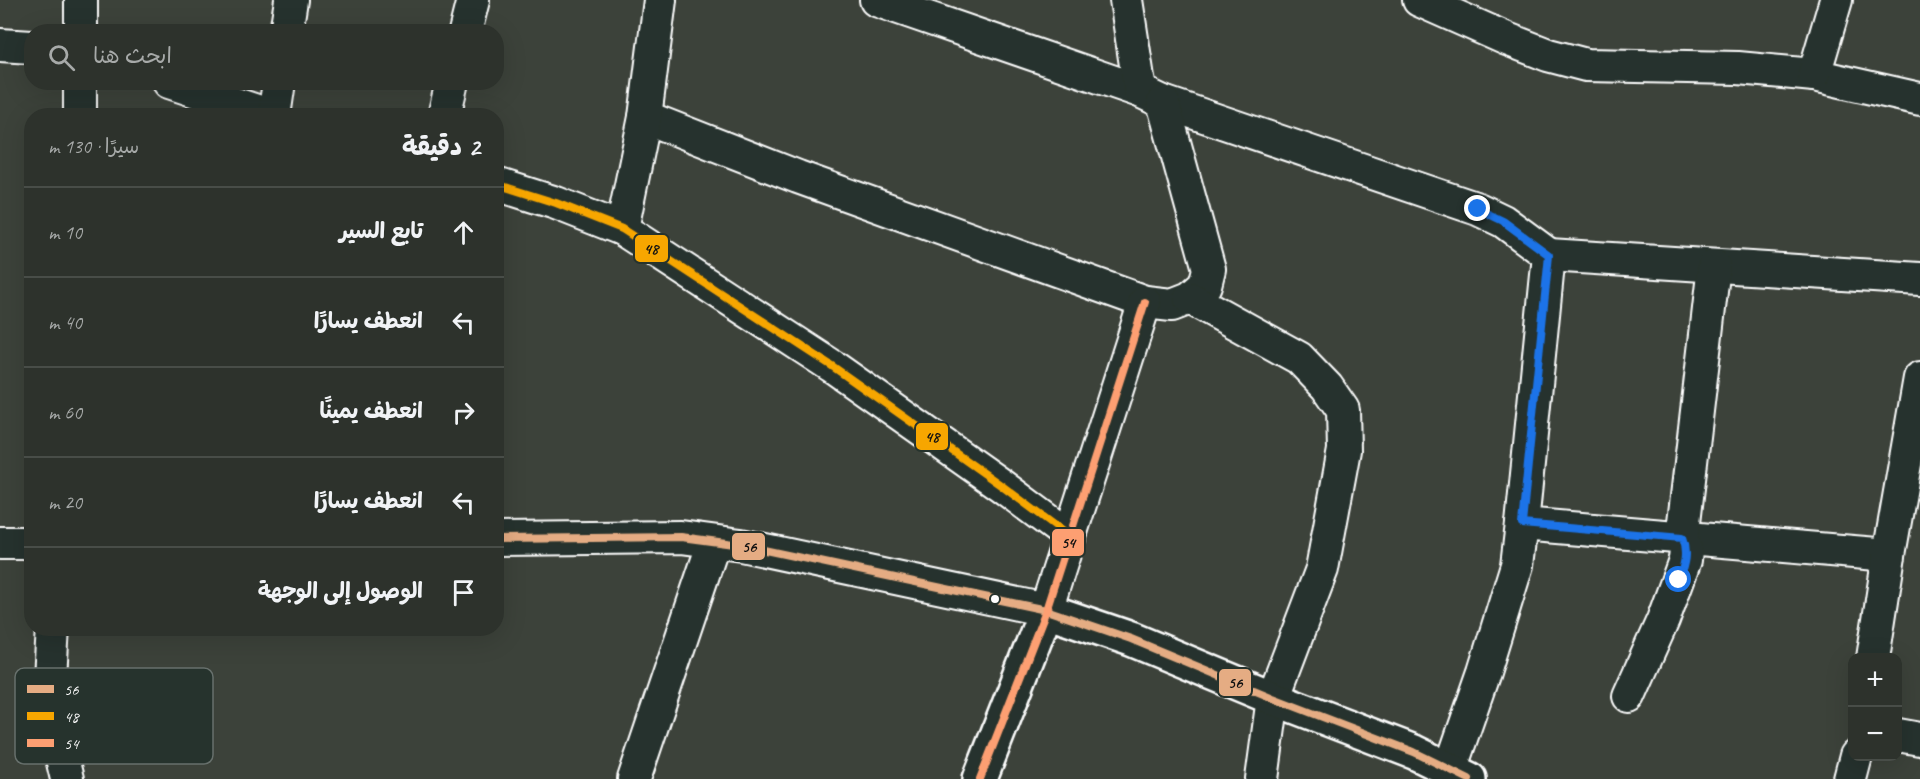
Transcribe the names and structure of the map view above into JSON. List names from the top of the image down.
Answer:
{
  "lines": ["transit line 48", "transit line 54", "transit line 56"],
  "legend": ["56", "48", "54"],
  "page": {
    "search": "ابحث هنا",
    "heading": ["2 دقيقة", "سيرًا · 130 m"],
    "list": [
      ["تابع السير", "10 m"],
      ["انعطف يسارًا", "40 m"],
      ["انعطف يمينًا", "60 m"],
      ["انعطف يسارًا", "20 m"],
      "الوصول إلى الوجهة"
    ],
    "map_buttons": ["+", "−"]
  }
}
